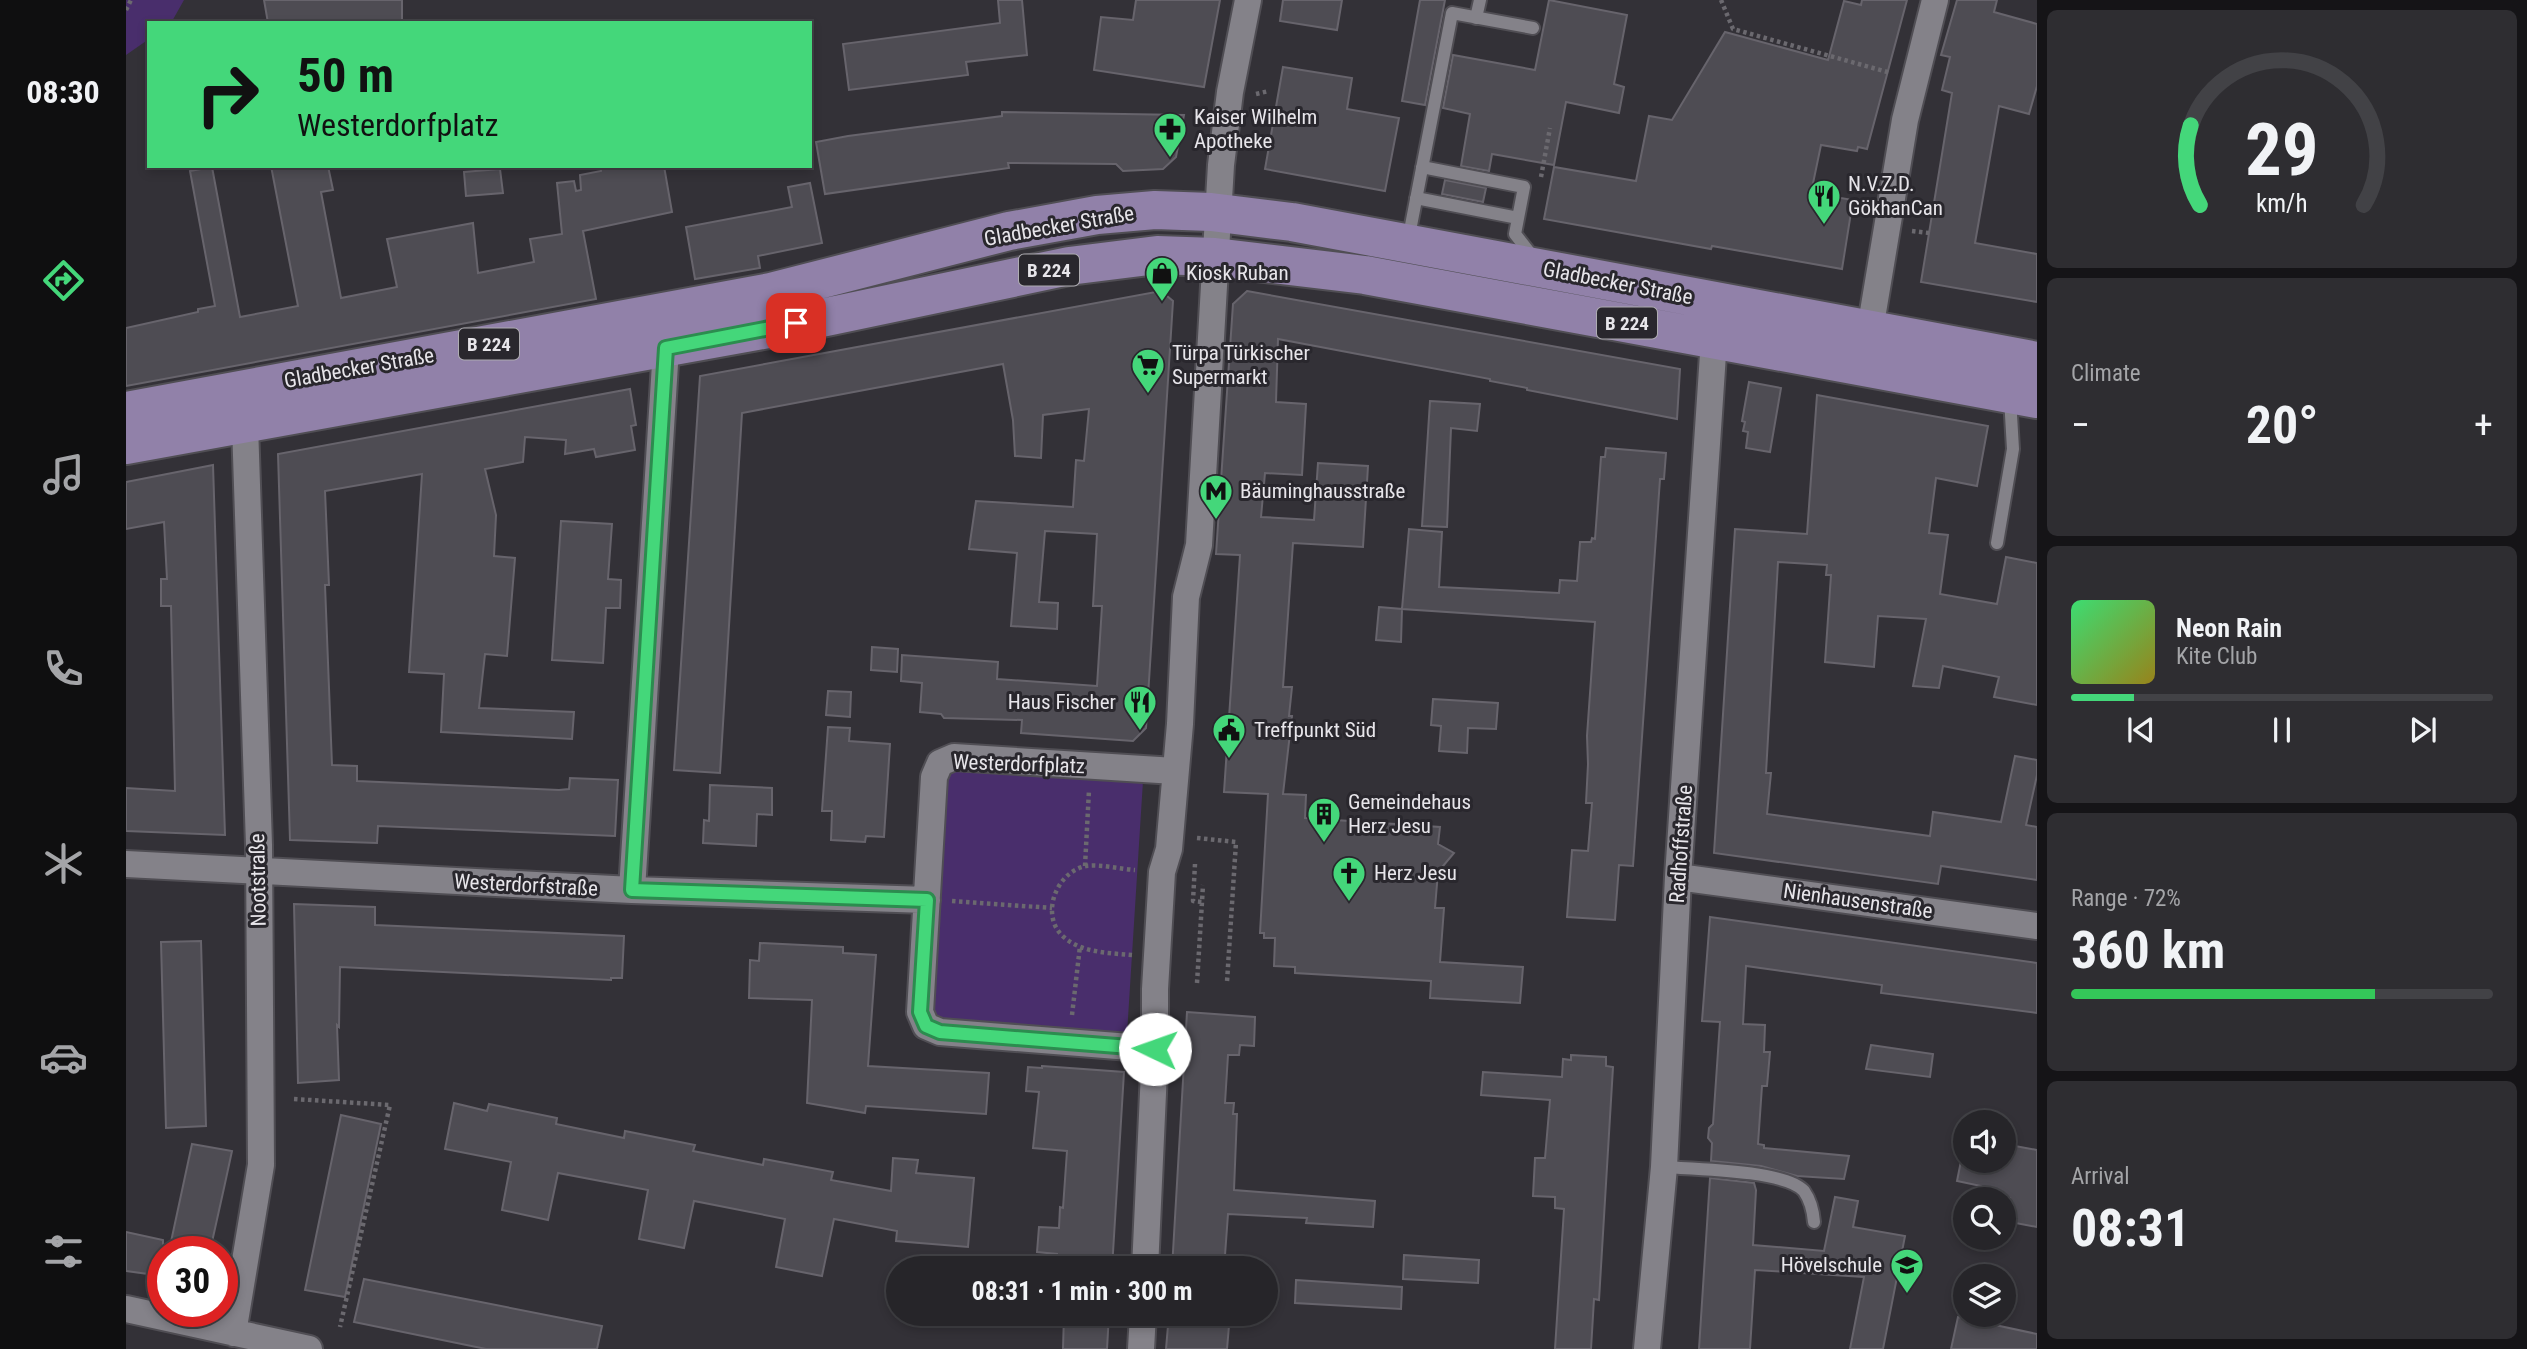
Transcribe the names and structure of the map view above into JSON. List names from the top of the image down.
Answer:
{
  "streets": {
    "main road": ["Gladbecker Straße", "B 224"],
    "street": [
      "Westerdorfplatz",
      "Radhoffstraße",
      "Nootstraße",
      "Westerdorfstraße",
      "Nienhausenstraße"
    ]
  },
  "crossings": [
    ["Gladbecker Straße", "Radhoffstraße"],
    ["Gladbecker Straße", "Nootstraße"],
    ["Westerdorfplatz", "Westerdorfstraße"],
    ["Radhoffstraße", "Nienhausenstraße"],
    ["Nootstraße", "Westerdorfstraße"]
  ],
  "places": {
    "pharmacy": ["Kaiser Wilhelm Apotheke"],
    "restaurant": ["N.V.Z.D. GökhanCan", "Haus Fischer"],
    "shop": ["Kiosk Ruban"],
    "supermarket": ["Türpa Türkischer Supermarkt"],
    "metro station": ["Bäuminghausstraße"],
    "public building": ["Treffpunkt Süd"],
    "building": ["Gemeindehaus Herz Jesu"],
    "church": ["Herz Jesu"],
    "school or university": ["Hövelschule"]
  },
  "page": {
    "tabs": "08:30",
    "turn": ["50 m", "Westerdorfplatz"],
    "tile": [
      "Climate",
      ["Range · 72%", "360 km"],
      ["Arrival", "08:31"]
    ],
    "heat": ["−", "20°", "+"],
    "song": ["Neon Rain", "Kite Club"],
    "limit": "30",
    "trip": "08:31 · 1 min · 300 m",
    "gauge": ["29", "km/h"]
  }
}
